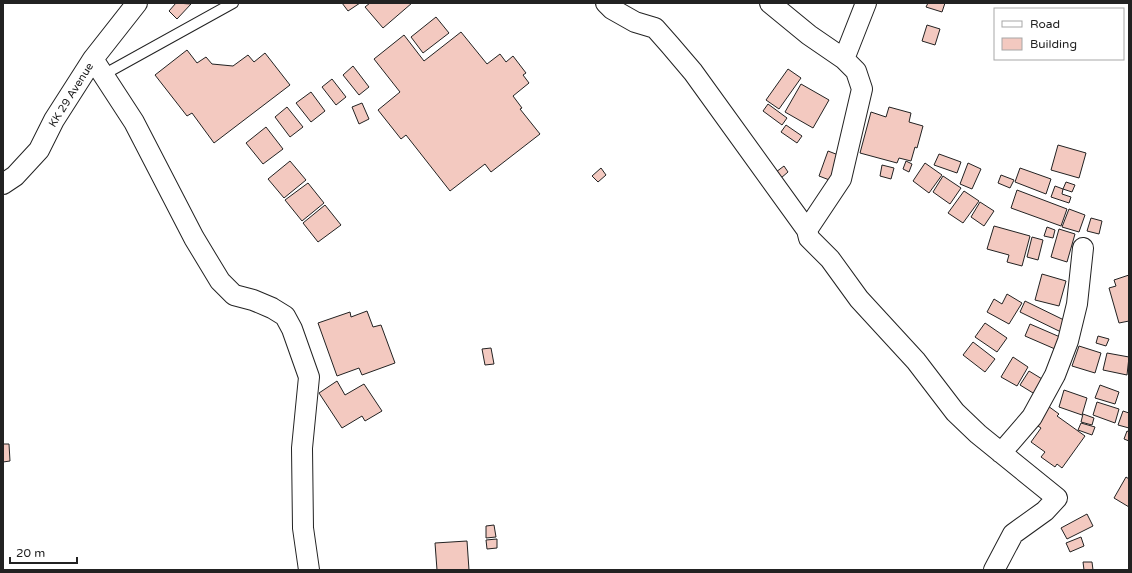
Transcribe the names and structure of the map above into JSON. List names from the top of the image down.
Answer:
{
  "streets": {
    "street": ["KK 29 Avenue"]
  },
  "legend": ["Road", "Building"],
  "scale_bar": "20 m"
}
